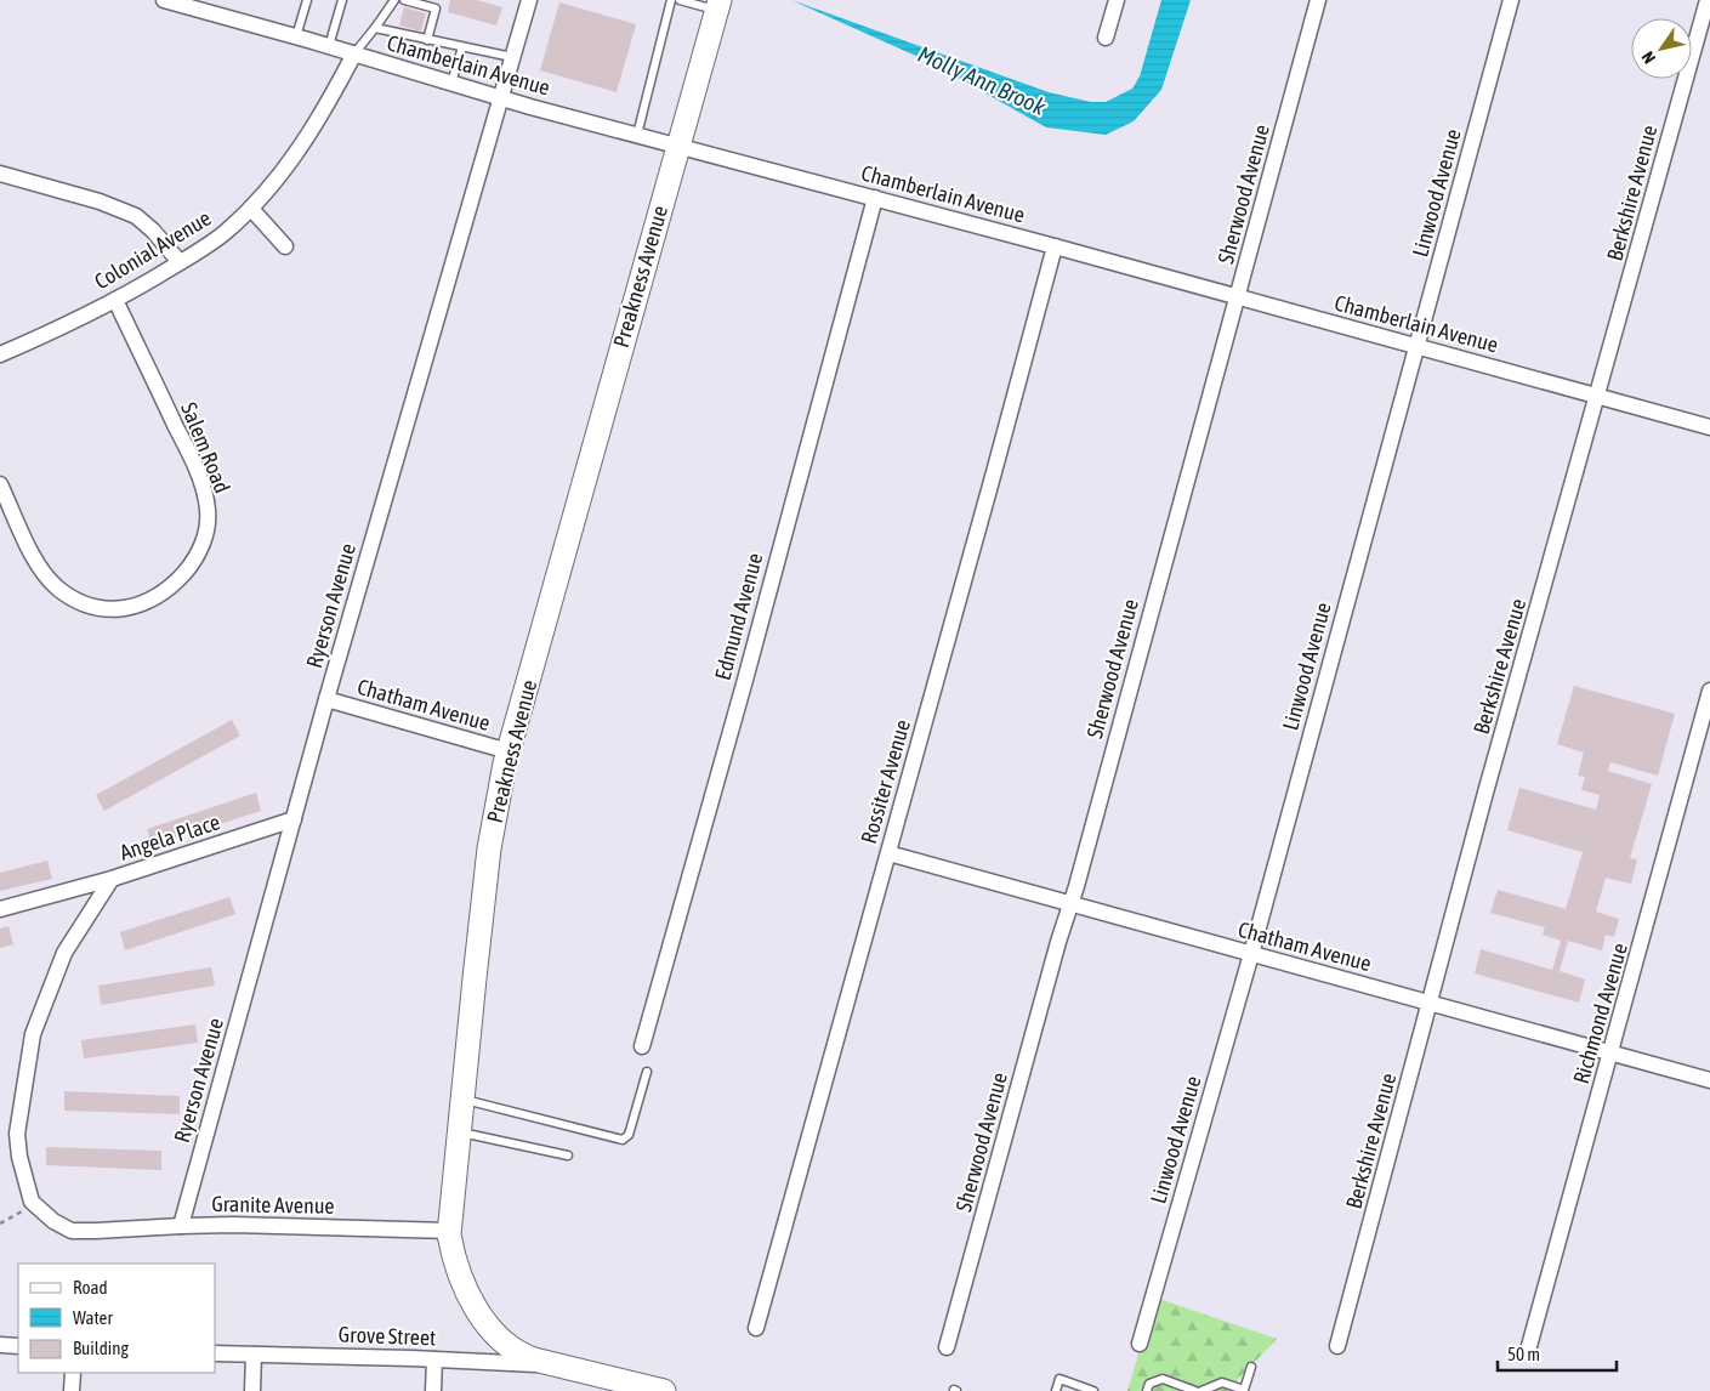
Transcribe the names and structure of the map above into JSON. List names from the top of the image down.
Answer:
{
  "streets": {
    "main road": ["Preakness Avenue"],
    "street": [
      "Chamberlain Avenue",
      "Linwood Avenue",
      "Berkshire Avenue",
      "Sherwood Avenue",
      "Colonial Avenue",
      "Salem Road",
      "Ryerson Avenue",
      "Edmund Avenue",
      "Chatham Avenue",
      "Rossiter Avenue",
      "Angela Place",
      "Richmond Avenue",
      "Granite Avenue",
      "Grove Street"
    ]
  },
  "crossings": [
    ["Chamberlain Avenue", "Linwood Avenue"],
    ["Chamberlain Avenue", "Berkshire Avenue"],
    ["Chamberlain Avenue", "Sherwood Avenue"],
    ["Chamberlain Avenue", "Colonial Avenue"],
    ["Chamberlain Avenue", "Preakness Avenue"],
    ["Chamberlain Avenue", "Ryerson Avenue"],
    ["Chamberlain Avenue", "Edmund Avenue"],
    ["Chamberlain Avenue", "Rossiter Avenue"],
    ["Linwood Avenue", "Chatham Avenue"],
    ["Berkshire Avenue", "Chatham Avenue"],
    ["Sherwood Avenue", "Chatham Avenue"],
    ["Colonial Avenue", "Salem Road"],
    ["Preakness Avenue", "Chatham Avenue"],
    ["Preakness Avenue", "Granite Avenue"],
    ["Preakness Avenue", "Grove Street"],
    ["Ryerson Avenue", "Chatham Avenue"],
    ["Ryerson Avenue", "Angela Place"],
    ["Ryerson Avenue", "Granite Avenue"],
    ["Chatham Avenue", "Rossiter Avenue"],
    ["Chatham Avenue", "Richmond Avenue"],
    ["Angela Place", "Granite Avenue"]
  ],
  "water": ["Molly Ann Brook"],
  "legend": ["Road", "Water", "Building"],
  "scale_bar": "50 m",
  "north": "bottom left"
}
